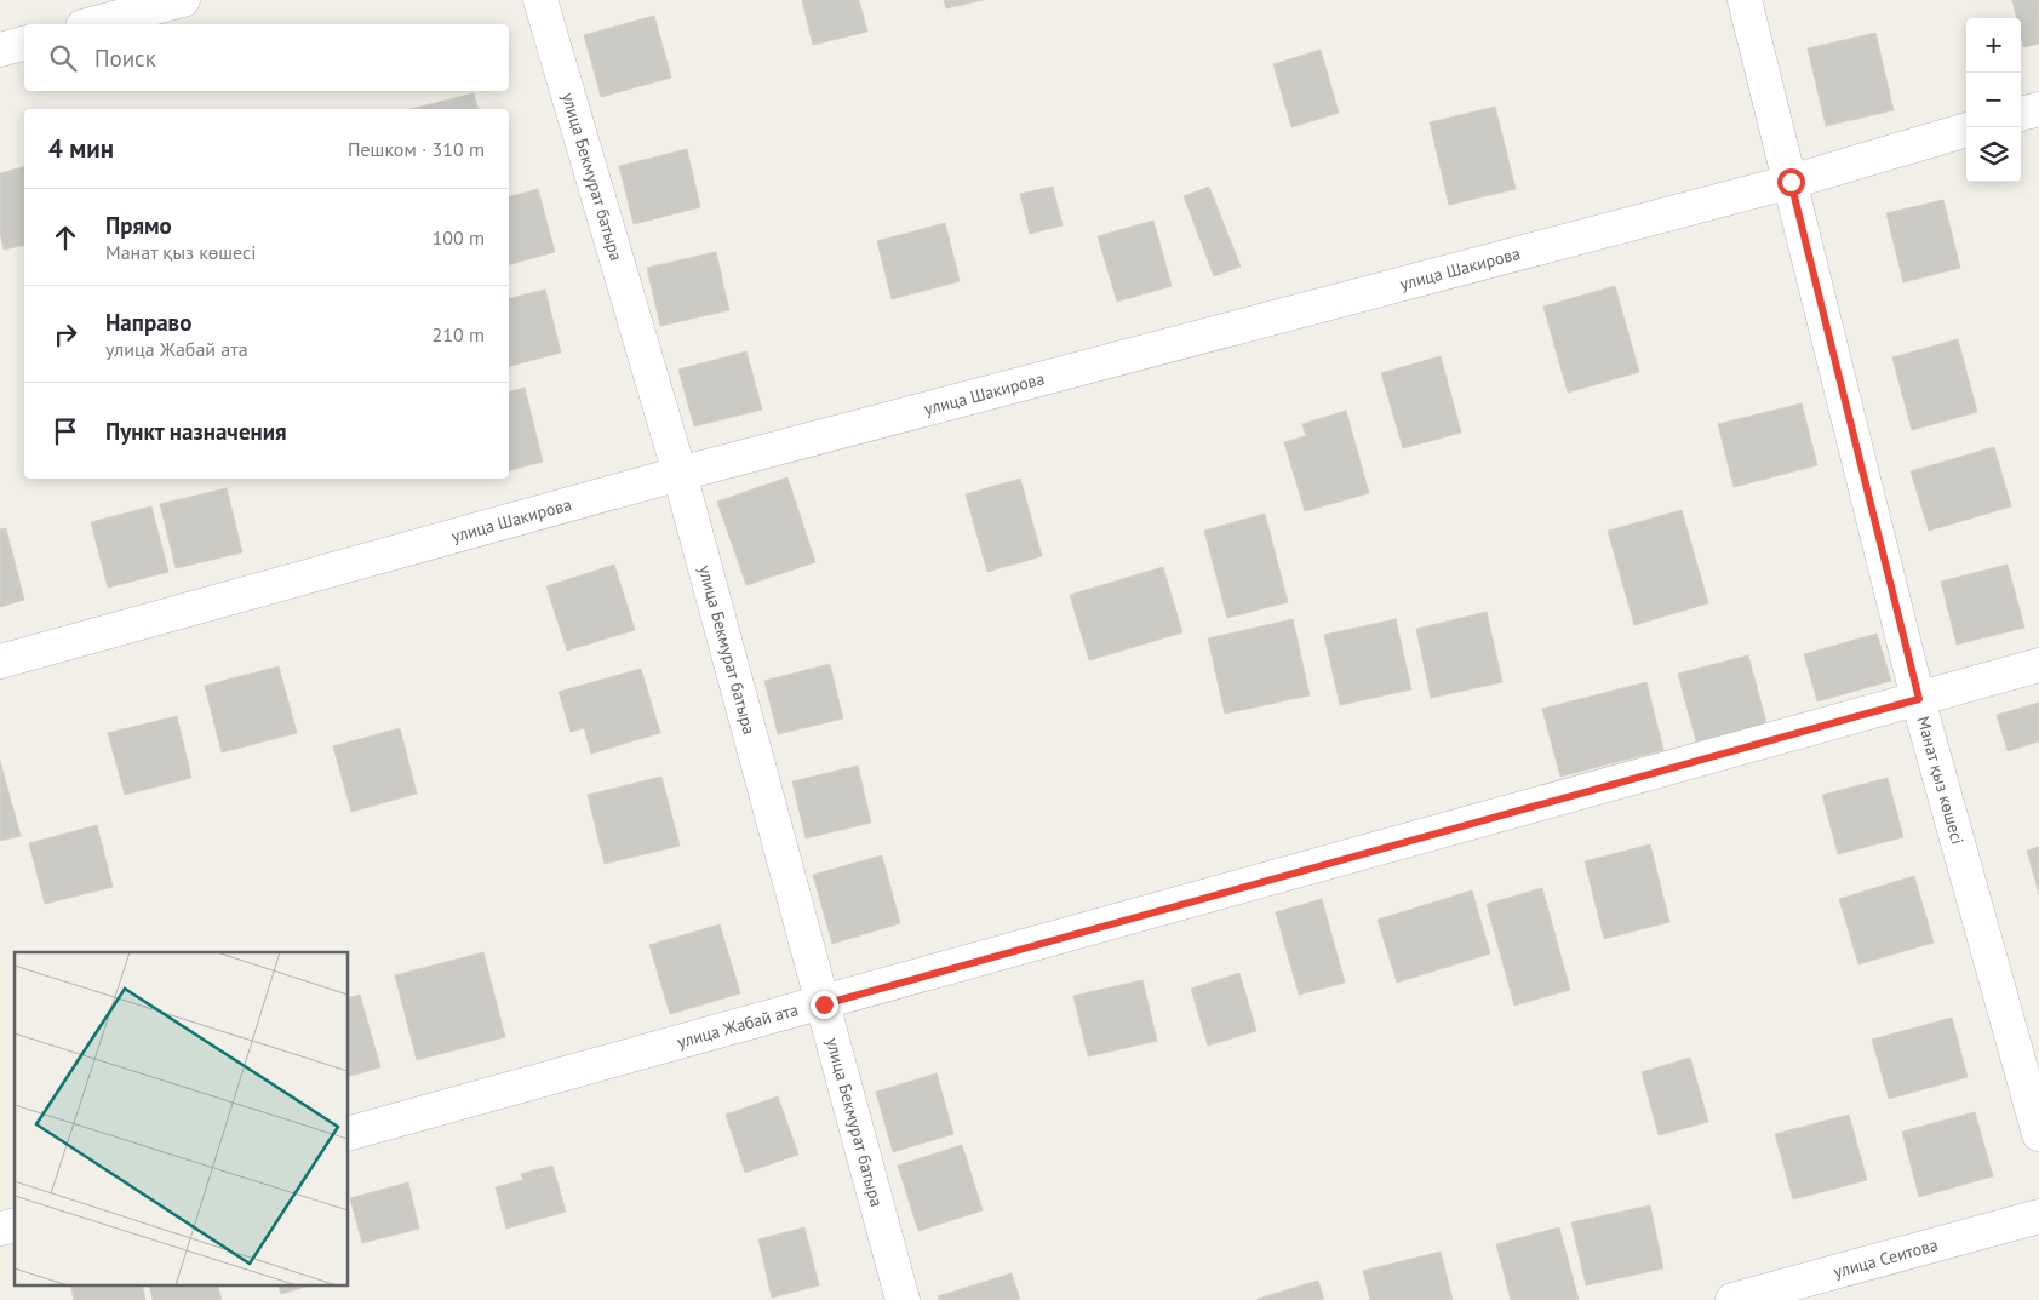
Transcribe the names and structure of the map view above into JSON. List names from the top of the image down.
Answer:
{
  "streets": {
    "street": [
      "улица Бекмурат батыра",
      "улица Шакирова",
      "Манат қыз көшесі",
      "улица Жабай ата",
      "улица Сеитова"
    ]
  },
  "crossings": [
    ["улица Бекмурат батыра", "улица Шакирова"],
    ["улица Бекмурат батыра", "улица Жабай ата"],
    ["улица Шакирова", "Манат қыз көшесі"],
    ["Манат қыз көшесі", "улица Жабай ата"]
  ],
  "page": {
    "map_buttons": ["+", "−"],
    "search": "Поиск",
    "heading": ["4 мин", "Пешком · 310 m"],
    "list": [
      ["Прямо", "Манат қыз көшесі", "100 m"],
      ["Направо", "улица Жабай ата", "210 m"],
      "Пункт назначения"
    ]
  }
}
